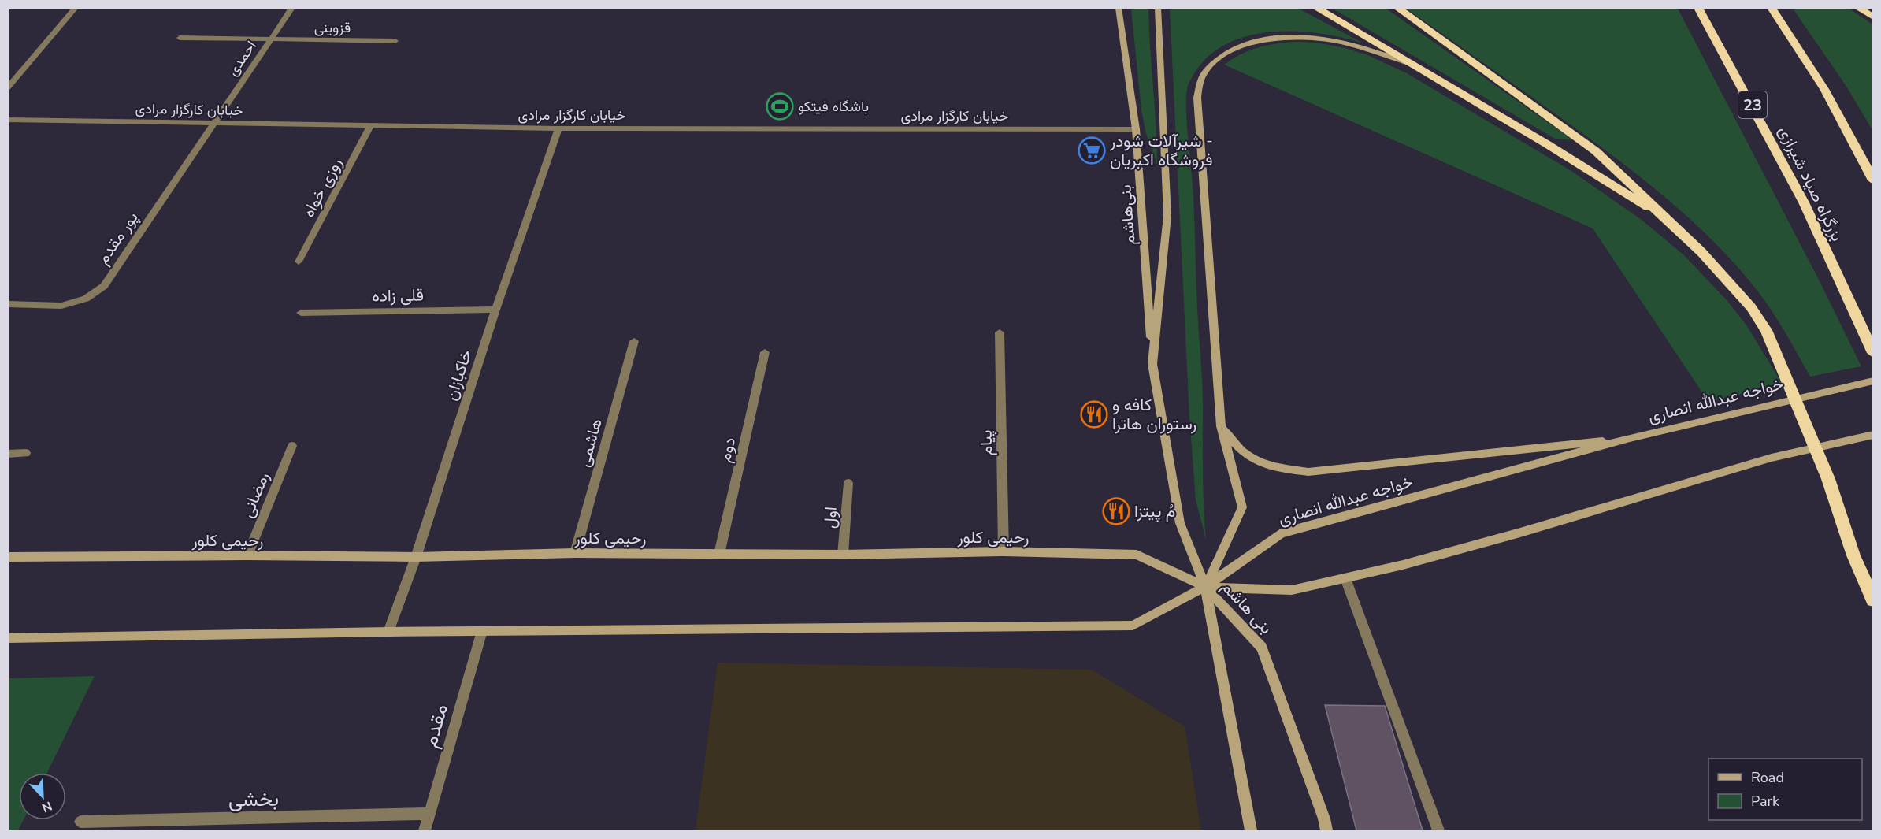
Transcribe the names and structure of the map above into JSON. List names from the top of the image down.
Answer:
{
  "streets": {
    "highway": ["23", "بزرگراه صیاد شیرازی"],
    "main road": [
      "بنی‌هاشم",
      "خواجه عبدالله انصاری",
      "رحیمی کلور",
      "بنی هاشم"
    ],
    "street": [
      "قزوینی",
      "احمدی",
      "خیابان کارگزار مرادی",
      "روزی خواه",
      "پور مقدم",
      "قلی زاده",
      "خاکبازان",
      "هاشمی",
      "پیام",
      "دوم",
      "رمضانی",
      "اول",
      "مقدم",
      "بخشی"
    ]
  },
  "crossings": [
    ["قزوینی", "احمدی"],
    ["احمدی", "خیابان کارگزار مرادی"],
    ["احمدی", "پور مقدم"],
    ["خیابان کارگزار مرادی", "روزی خواه"],
    ["خیابان کارگزار مرادی", "بنی‌هاشم"],
    ["خیابان کارگزار مرادی", "پور مقدم"],
    ["خیابان کارگزار مرادی", "خاکبازان"],
    ["قلی زاده", "خاکبازان"],
    ["خاکبازان", "خواجه عبدالله انصاری"],
    ["خاکبازان", "رحیمی کلور"],
    ["خواجه عبدالله انصاری", "رحیمی کلور"],
    ["خواجه عبدالله انصاری", "بنی هاشم"],
    ["خواجه عبدالله انصاری", "مقدم"],
    ["هاشمی", "رحیمی کلور"],
    ["پیام", "رحیمی کلور"],
    ["دوم", "رحیمی کلور"],
    ["رمضانی", "رحیمی کلور"],
    ["اول", "رحیمی کلور"],
    ["رحیمی کلور", "بنی هاشم"],
    ["مقدم", "بخشی"]
  ],
  "places": {
    "sports": ["باشگاه فیتکو"],
    "supermarket": ["شیرآلات شودر - فروشگاه اکبریان"],
    "restaurant": ["کافه و رستوران هاترا", "مُ پیتزا"]
  },
  "legend": ["Road", "Park"],
  "north": "bottom right"
}
